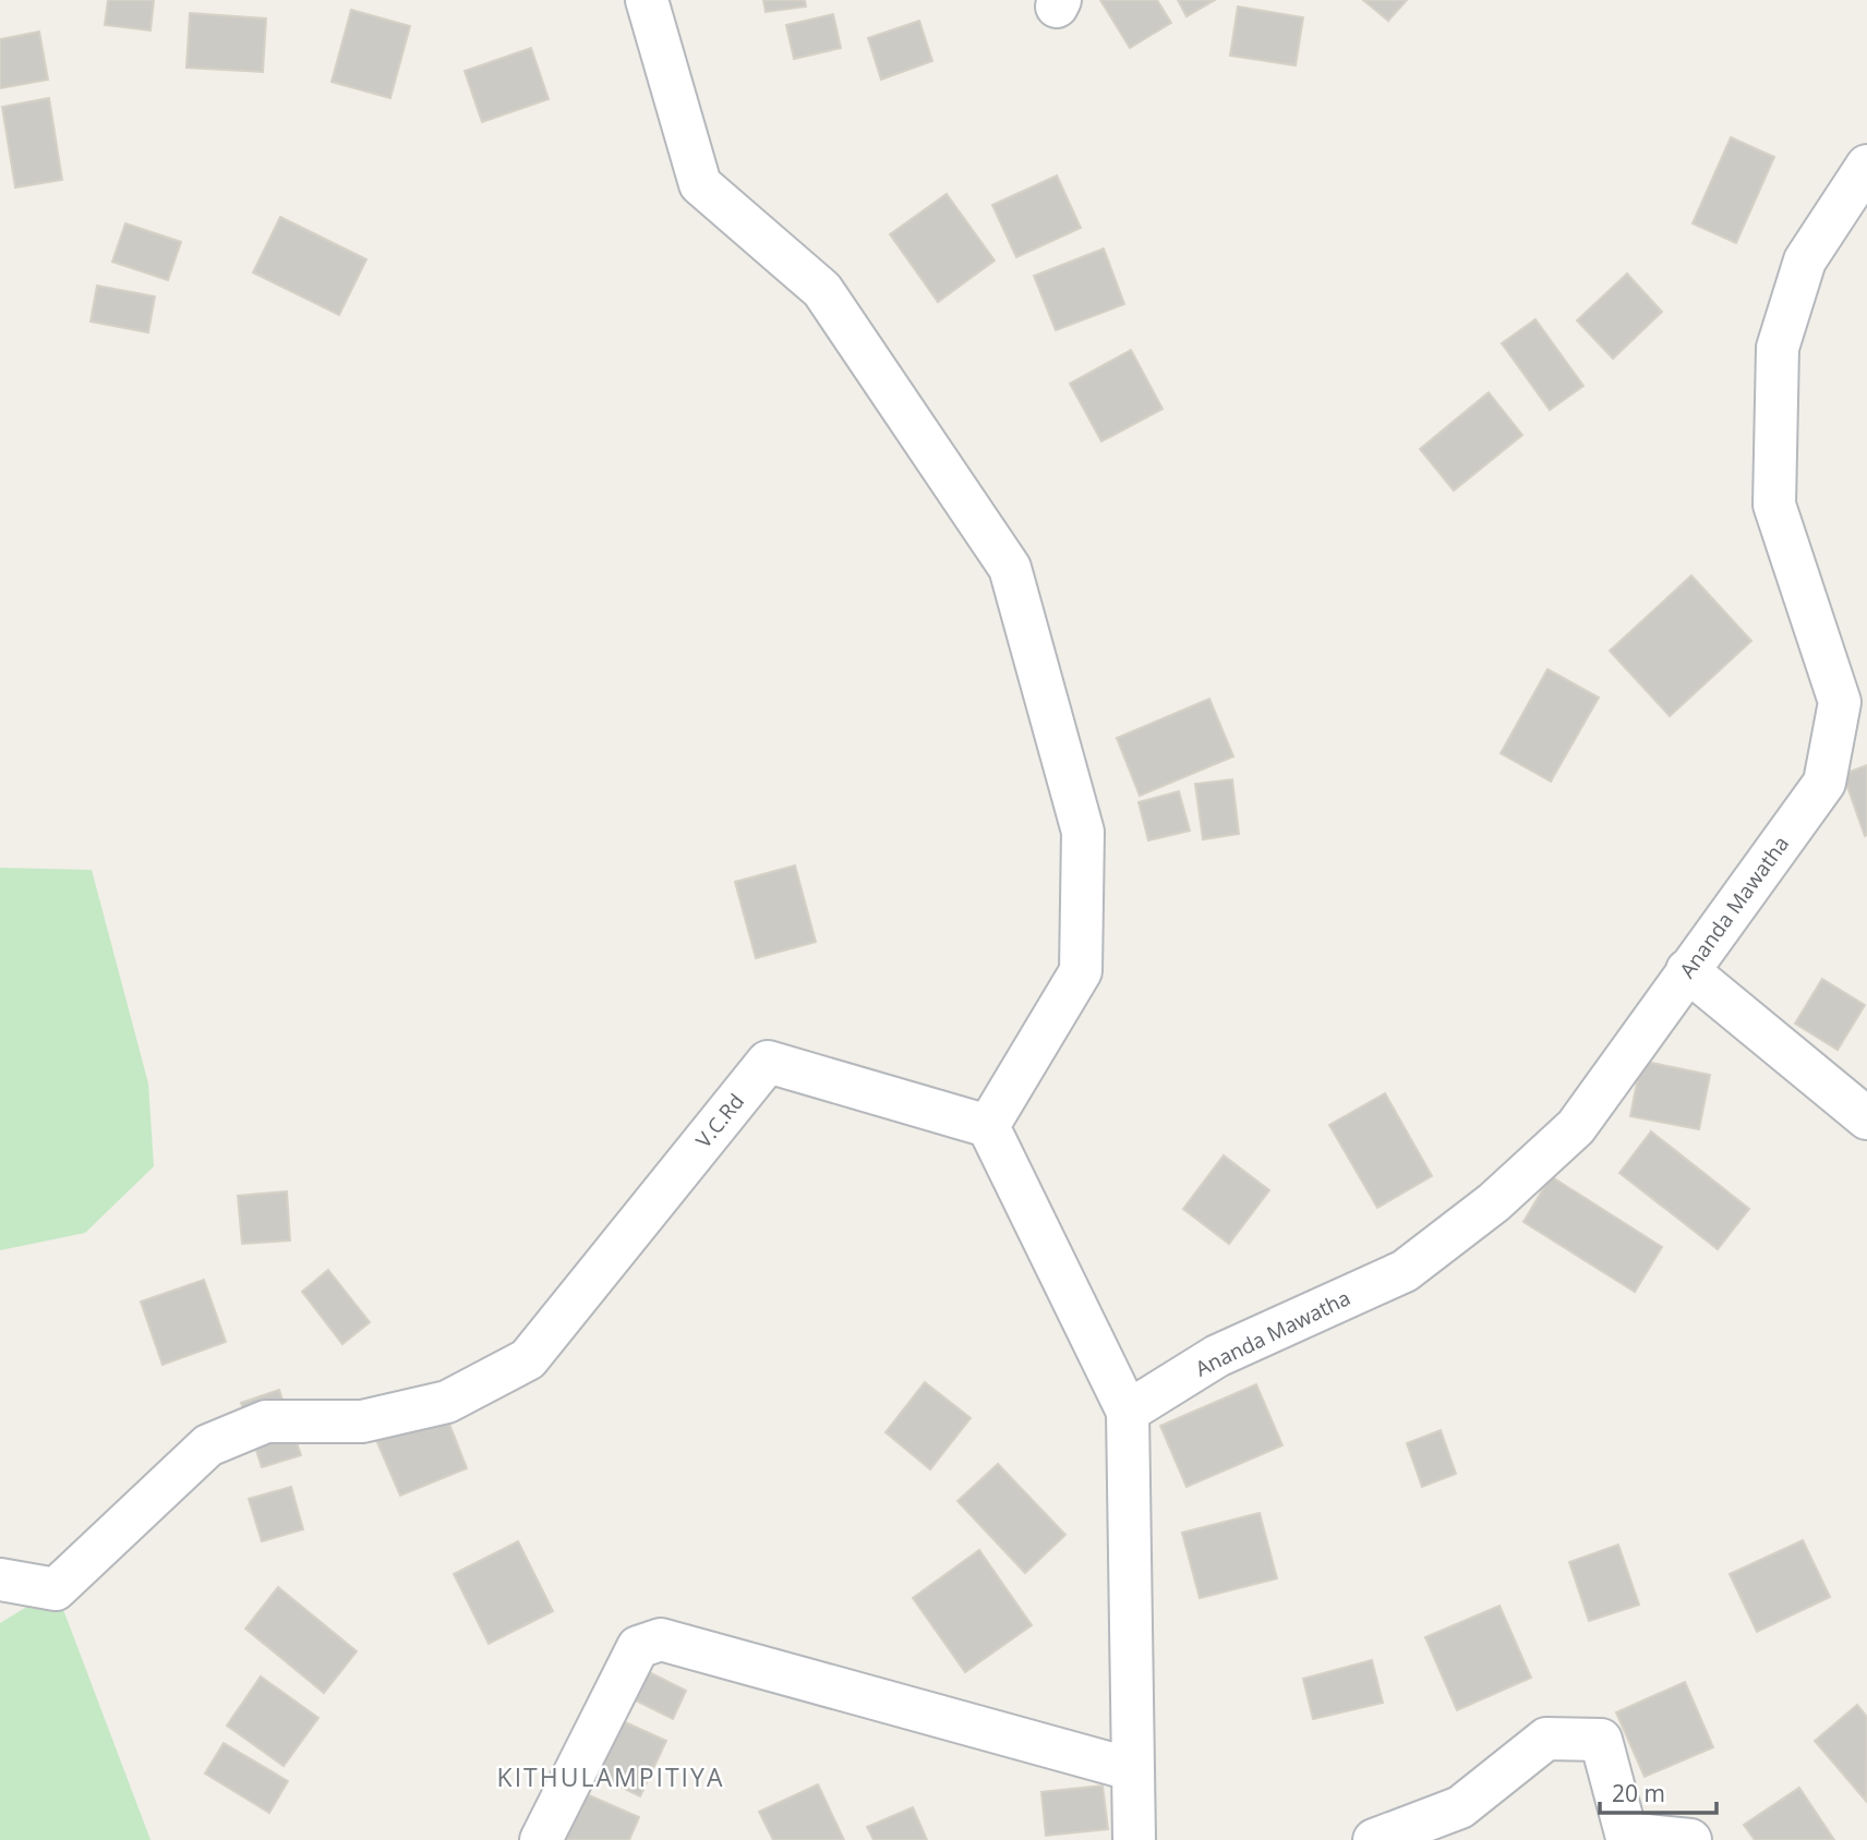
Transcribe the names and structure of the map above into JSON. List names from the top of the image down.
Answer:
{
  "streets": {
    "street": ["Ananda Mawatha", "V.C.Rd"]
  },
  "districts": ["KITHULAMPITIYA"],
  "scale_bar": "20 m"
}
